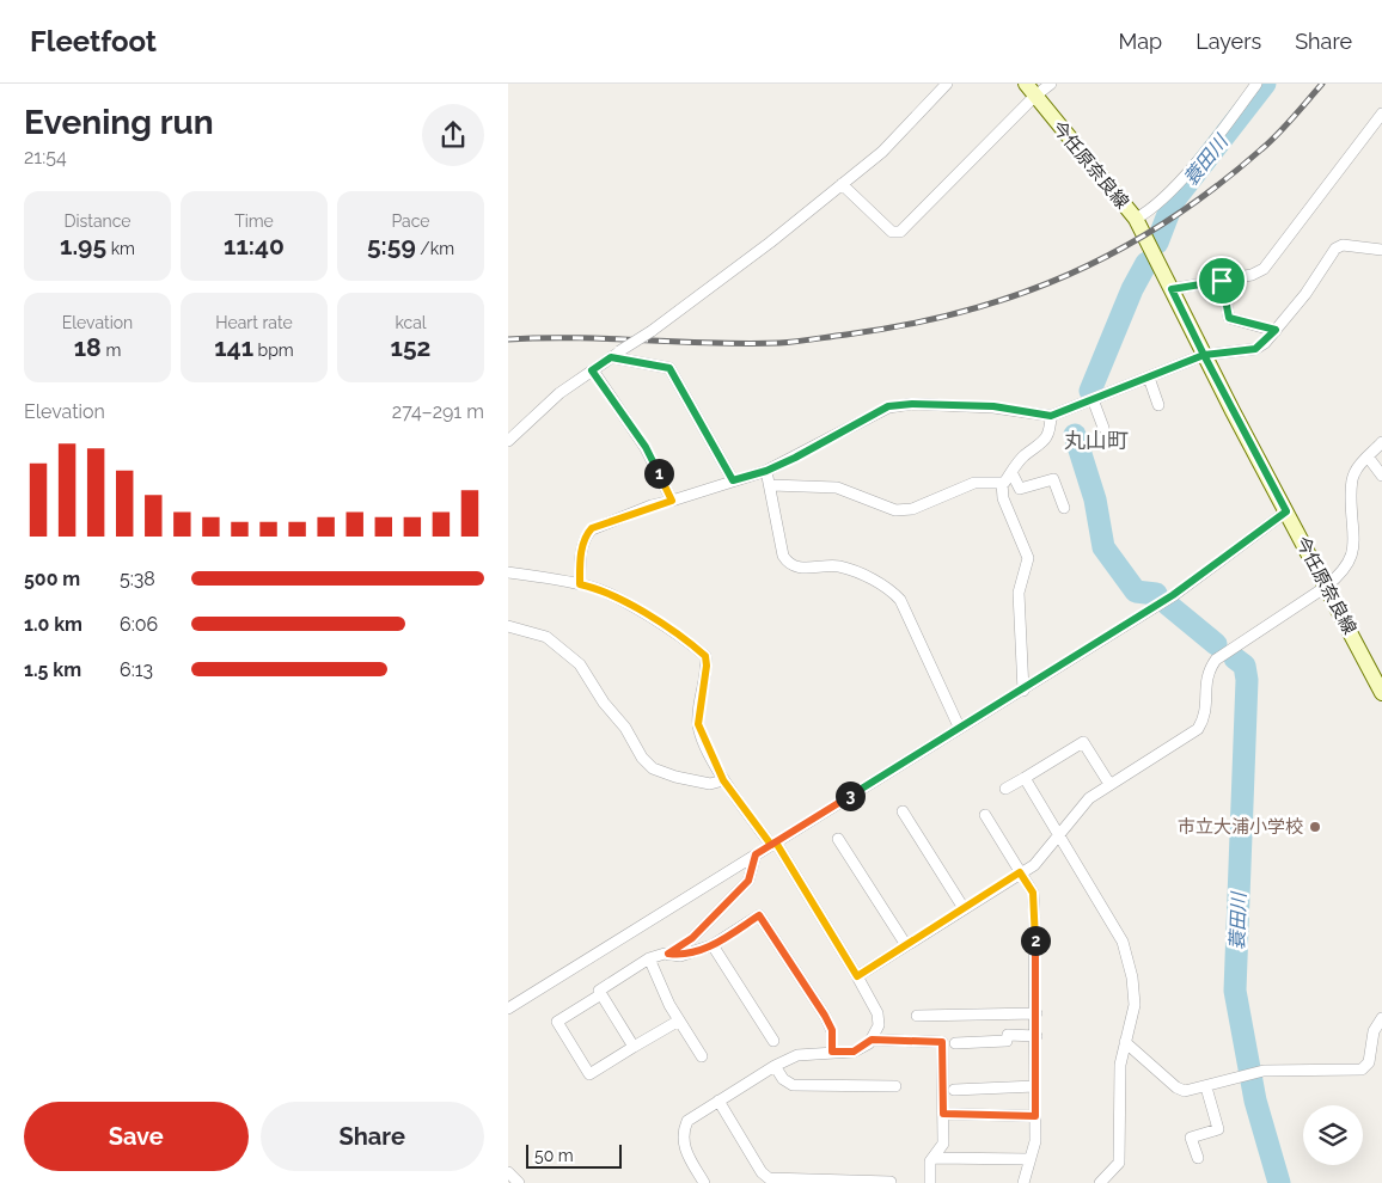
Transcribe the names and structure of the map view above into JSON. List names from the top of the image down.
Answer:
{
  "streets": {
    "main road": ["今任原奈良線"]
  },
  "districts": ["丸山町"],
  "water": ["蓑田川"],
  "places": ["市立大浦小学校"],
  "scale_bar": "50 m",
  "page": {
    "header": "Fleetfoot",
    "nav": ["Map", "Layers", "Share"],
    "heading": ["Evening run", "21:54"],
    "stats": [
      ["Distance", "1.95 km"],
      ["Time", "11:40"],
      ["Pace", "5:59 /km"],
      ["Elevation", "18 m"],
      ["Heart rate", "141 bpm"],
      ["kcal", "152"]
    ],
    "chart": ["Elevation", "274–291 m"],
    "pins": ["1", "3", "2"],
    "list": [
      {
        "name": "500 m",
        "note": "5:38"
      },
      {
        "name": "1.0 km",
        "note": "6:06"
      },
      {
        "name": "1.5 km",
        "note": "6:13"
      }
    ],
    "buttons": ["Save", "Share"],
    "scale": "50 m"
  }
}
